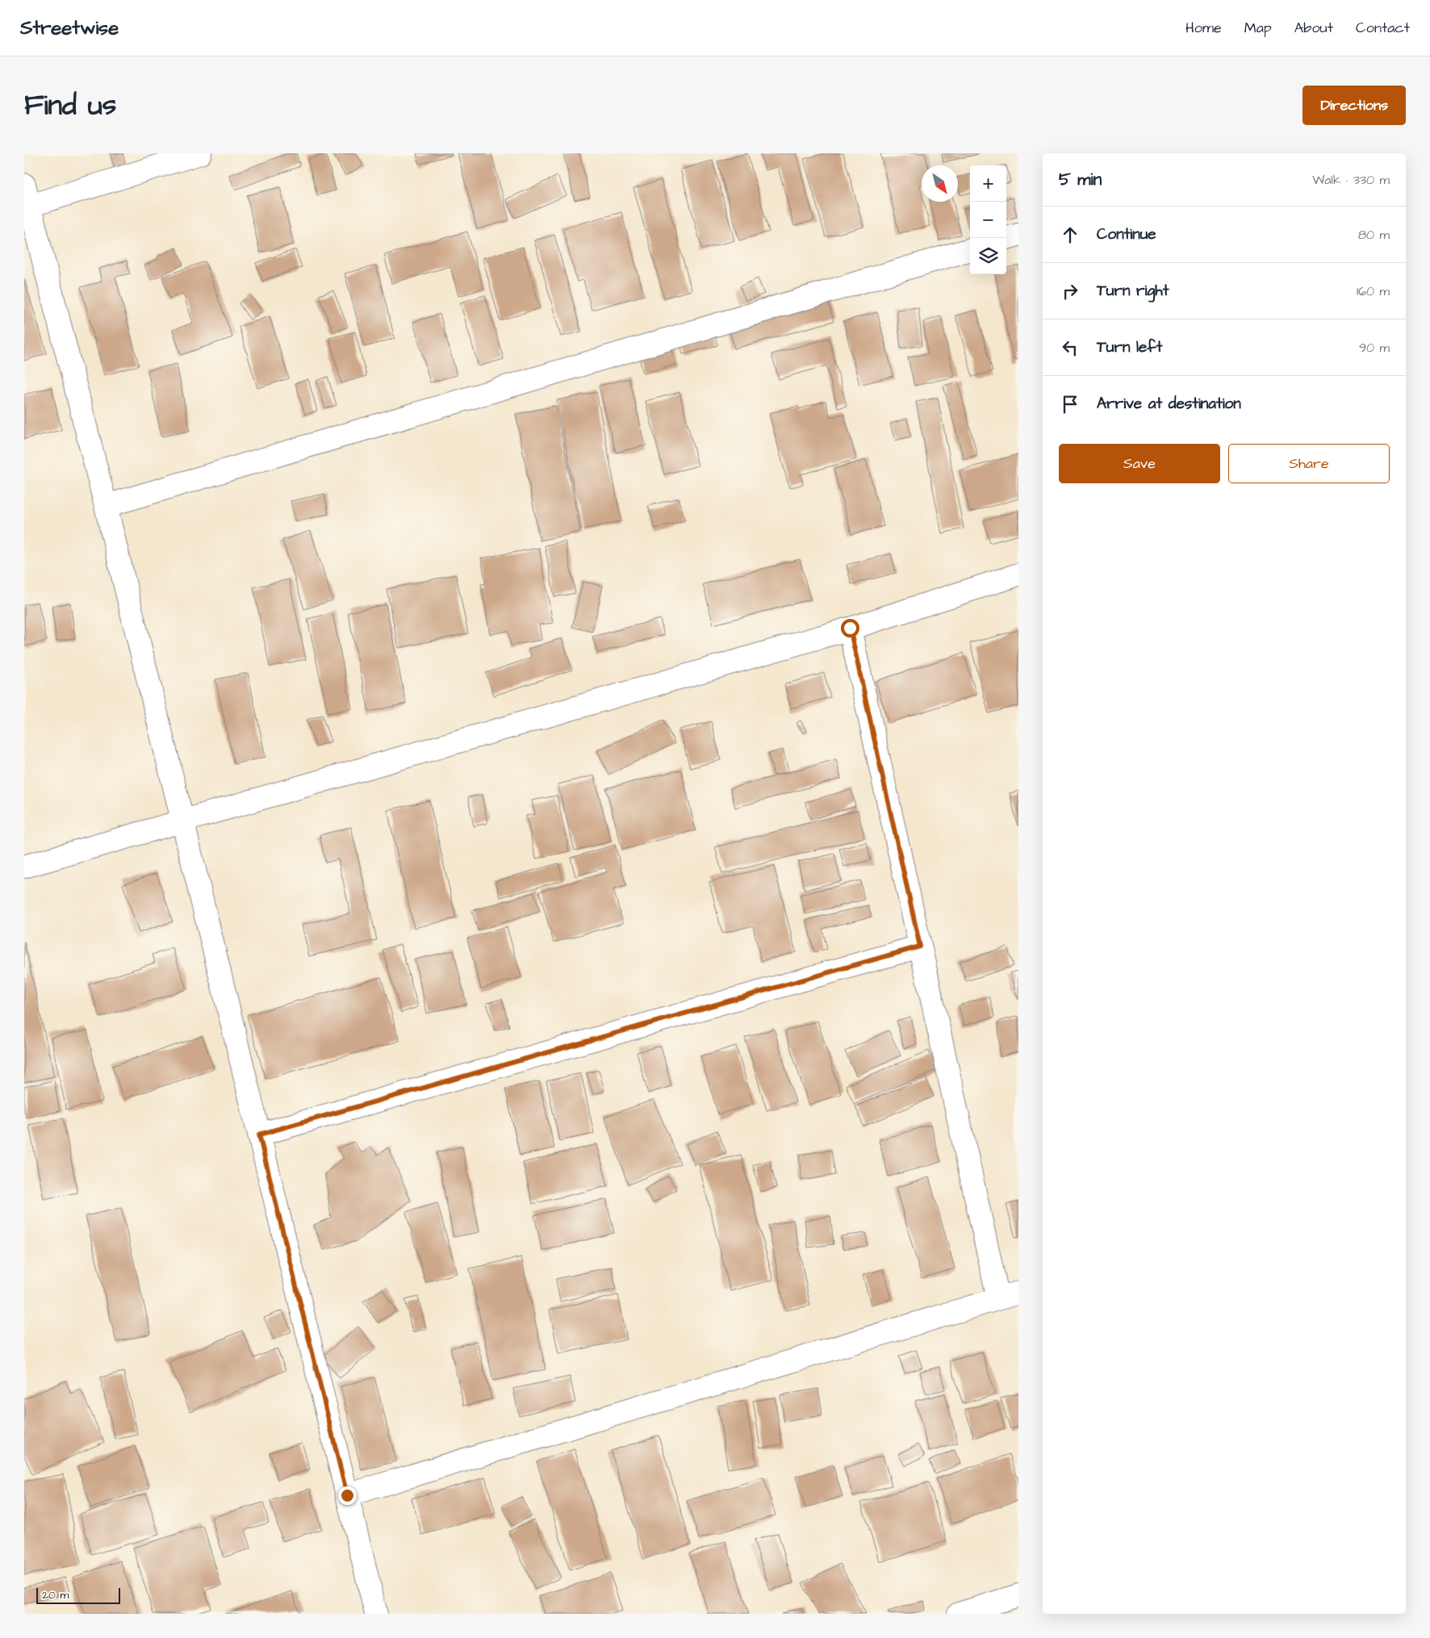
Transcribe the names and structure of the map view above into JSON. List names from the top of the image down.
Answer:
{
  "scale_bar": "20 m",
  "north": "bottom right",
  "page": {
    "header": "Streetwise",
    "nav": [
      "Home",
      "Map",
      "About",
      "Contact"
    ],
    "title": "Find us",
    "buttons": [
      "Directions",
      ["Save", "Share"]
    ],
    "heading": ["5 min", "Walk · 330 m"],
    "map_buttons": ["+", "−"],
    "list": [
      ["Continue", "80 m"],
      ["Turn right", "160 m"],
      ["Turn left", "90 m"],
      "Arrive at destination"
    ],
    "scale": "20 m"
  }
}
